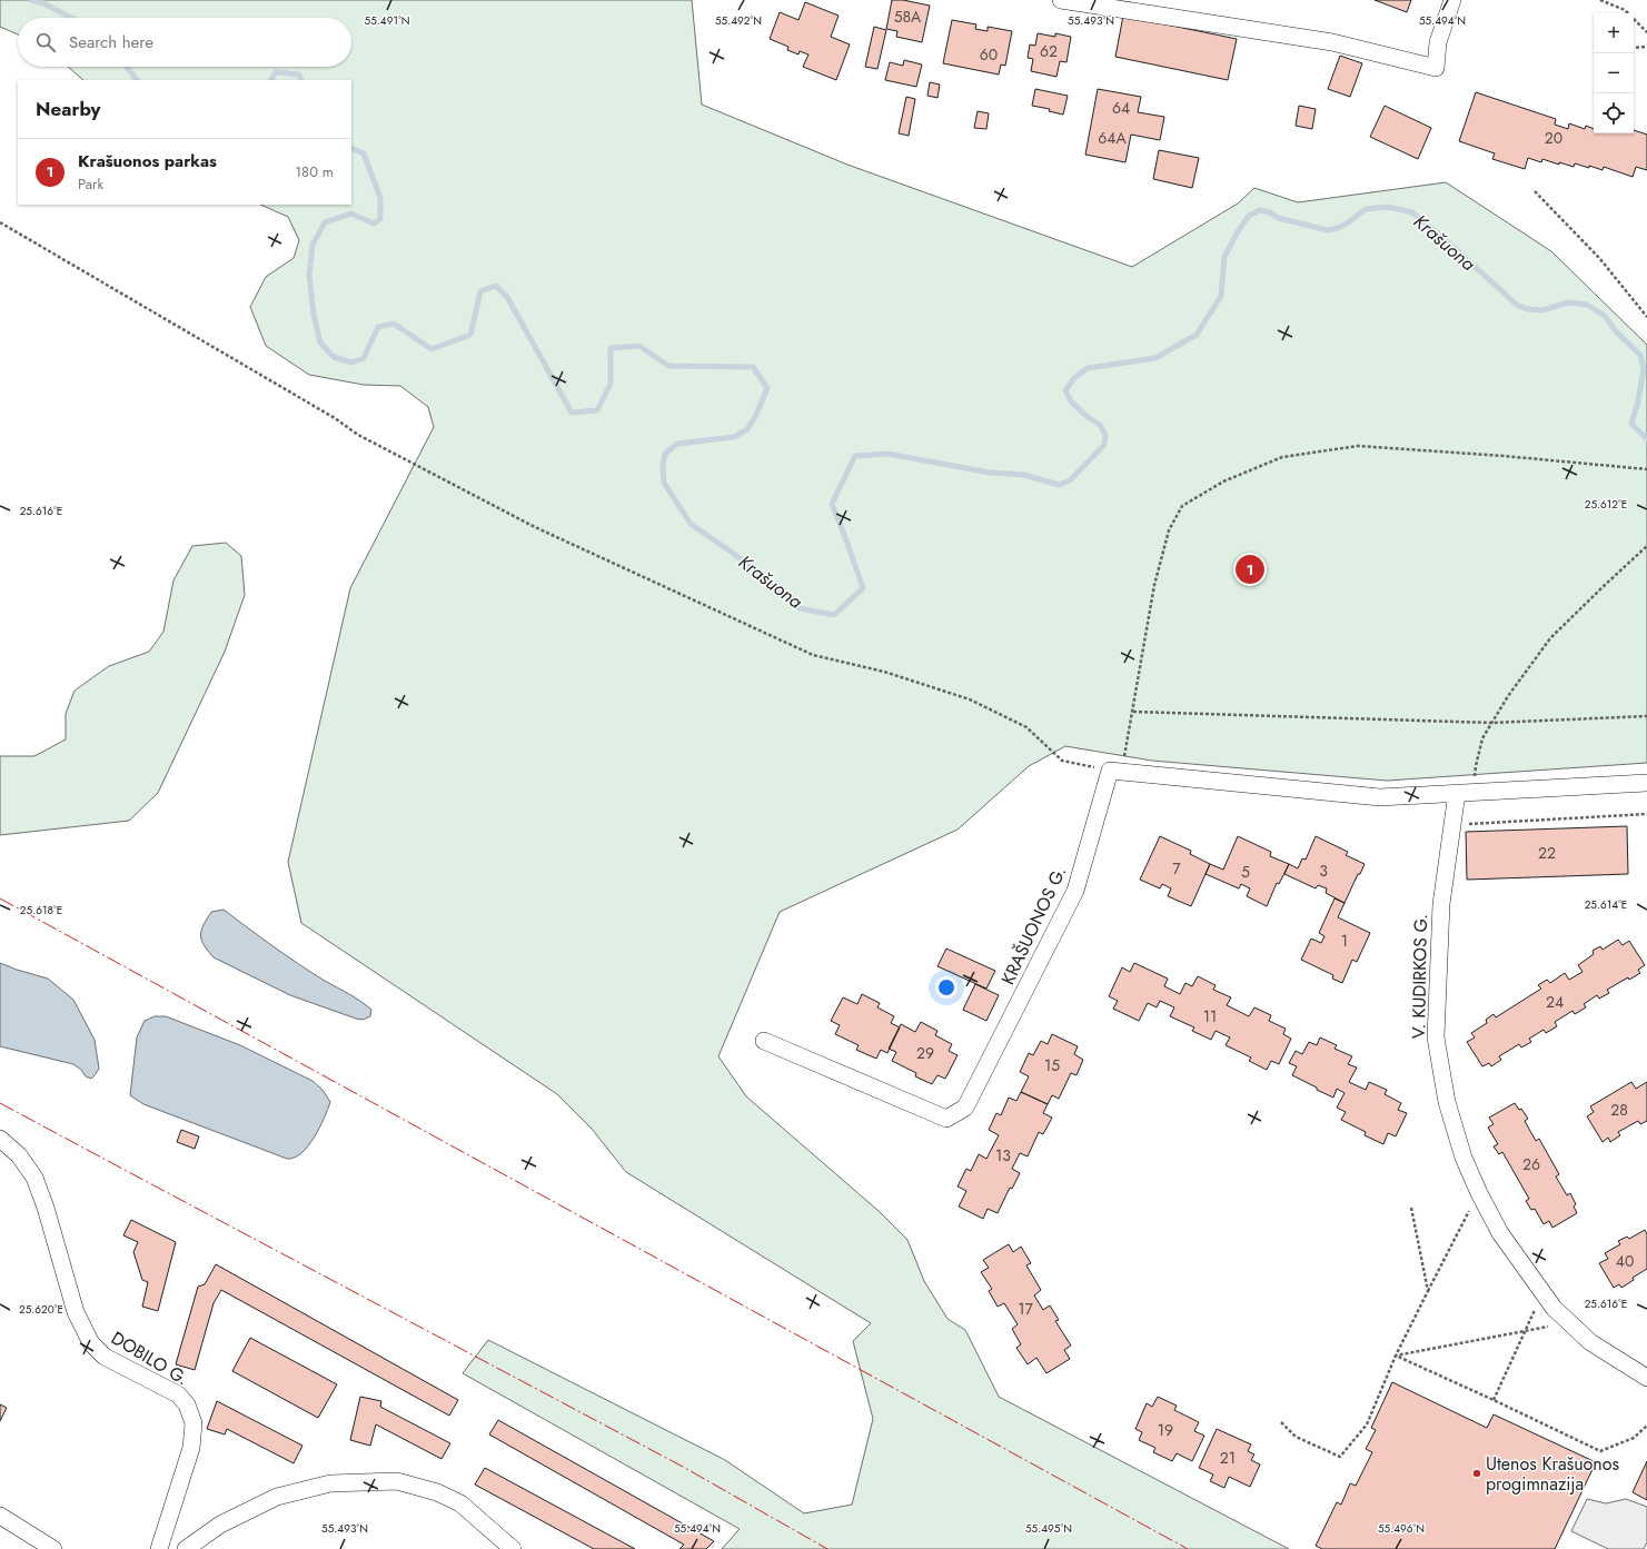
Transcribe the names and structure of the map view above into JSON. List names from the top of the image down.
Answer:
{
  "streets": {
    "street": ["KRAŠUONOS G.", "V. KUDIRKOS G.", "DOBILO G."]
  },
  "water": ["Krašuona"],
  "places": ["Utenos Krašuonos progimnazija"],
  "house_numbers": [
    "58A",
    "62",
    "60",
    "64",
    "64A",
    "20",
    "22",
    "7",
    "3",
    "5",
    "1",
    "24",
    "11",
    "29",
    "15",
    "28",
    "13",
    "26",
    "40",
    "17",
    "19",
    "21"
  ],
  "page": {
    "map_buttons": ["+", "−"],
    "search": "Search here",
    "heading": "Nearby",
    "list": [
      {
        "mark": "1",
        "name": "Krašuonos parkas",
        "note": "Park",
        "value": "180 m"
      }
    ],
    "pins": "1"
  },
  "coordinates": [
    "55.491°N",
    "55.492°N",
    "55.493°N",
    "55.494°N",
    "25.612°E",
    "25.616°E",
    "25.614°E",
    "25.618°E",
    "25.620°E",
    "55.495°N",
    "55.496°N"
  ]
}
